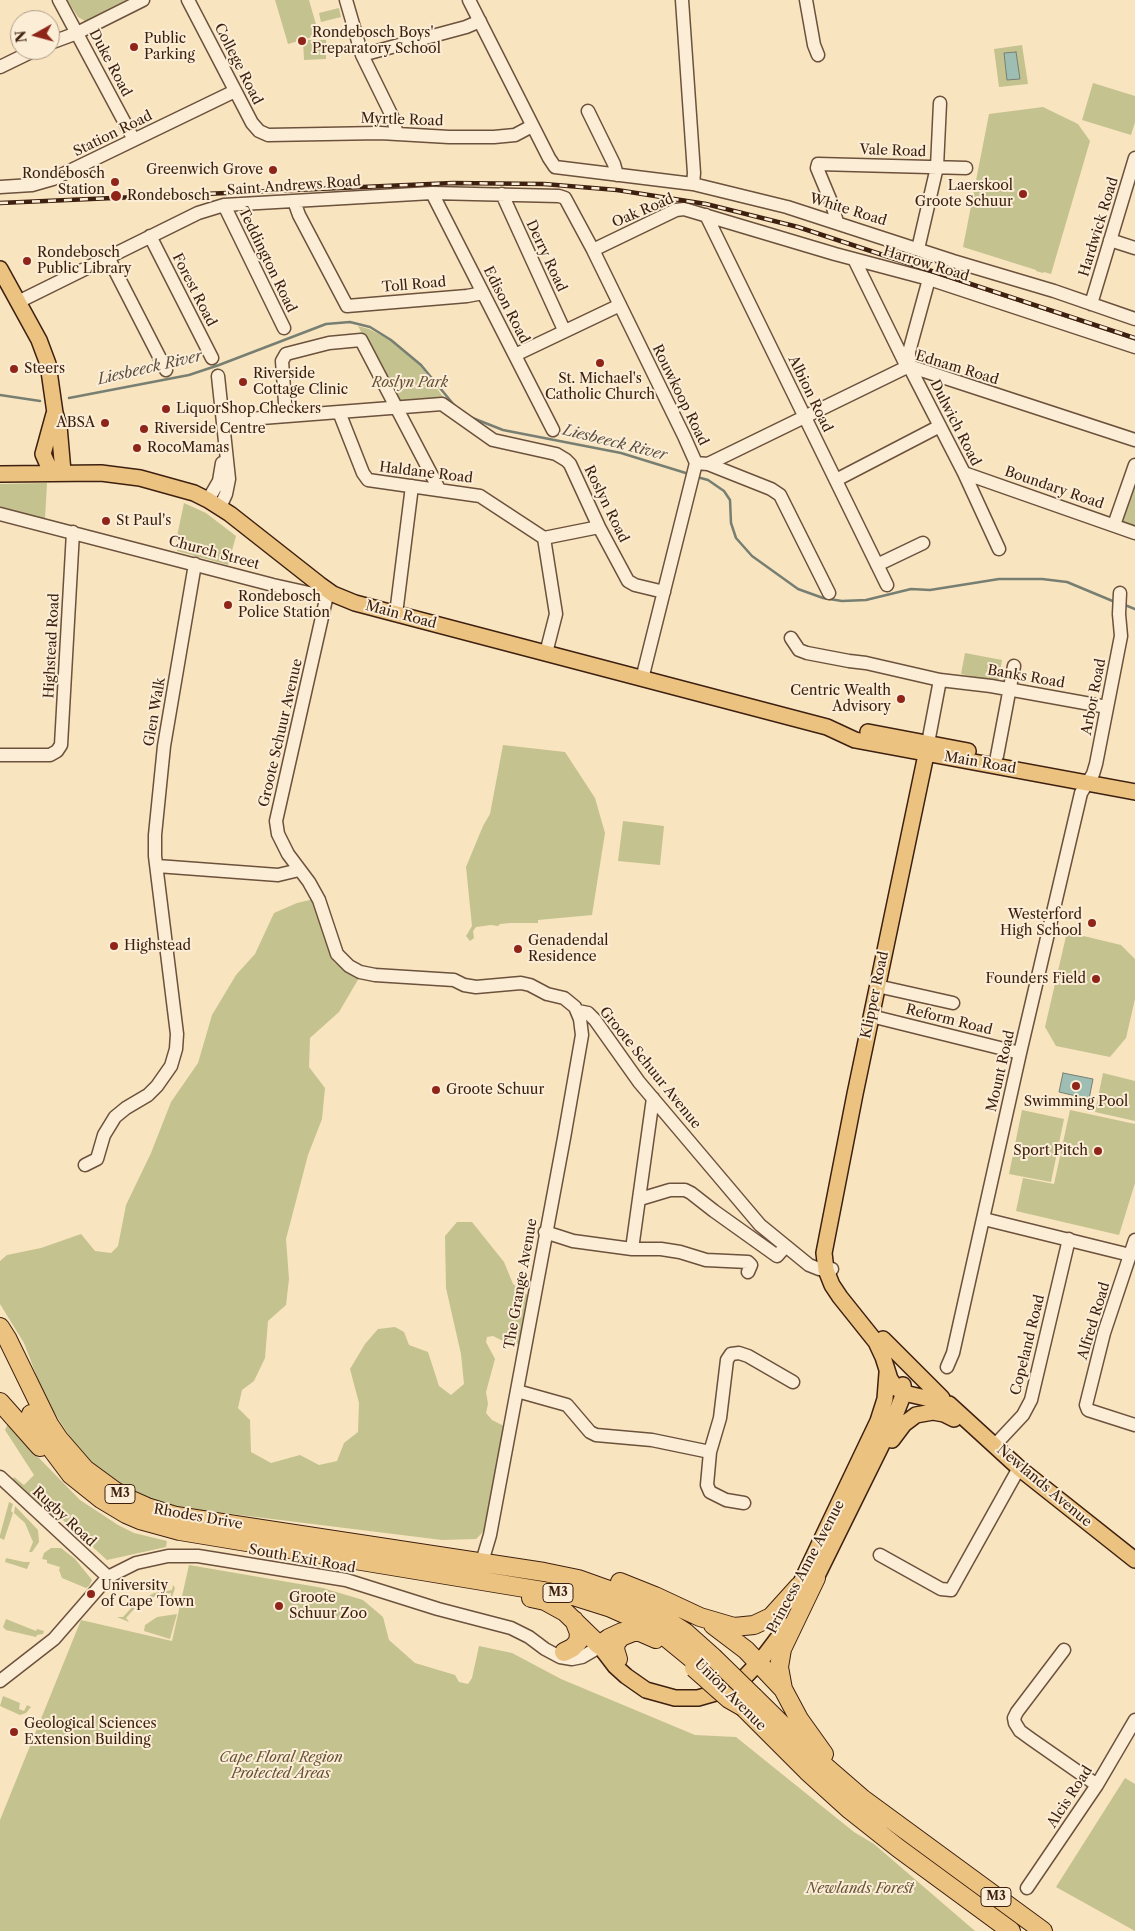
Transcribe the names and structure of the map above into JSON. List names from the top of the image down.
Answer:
{
  "streets": {
    "highway": ["M3", "Rhodes Drive", "Union Avenue"],
    "main road": [
      "Main Road",
      "Klipper Road",
      "Newlands Avenue",
      "Princess Anne Avenue"
    ],
    "street": [
      "Duke Road",
      "College Road",
      "Myrtle Road",
      "Station Road",
      "Vale Road",
      "Saint Andrews Road",
      "White Road",
      "Oak Road",
      "Hardwick Road",
      "Derry Road",
      "Teddington Road",
      "Harrow Road",
      "Toll Road",
      "Forest Road",
      "Edison Road",
      "Ednam Road",
      "Albion Road",
      "Rouwkoop Road",
      "Dulwich Road",
      "Haldane Road",
      "Boundary Road",
      "Roslyn Road",
      "Church Street",
      "Highstead Road",
      "Banks Road",
      "Arbor Road",
      "Glen Walk",
      "Groote Schuur Avenue",
      "Reform Road",
      "Mount Road",
      "The Grange Avenue",
      "Alfred Road",
      "Copeland Road",
      "Rugby Road",
      "South Exit Road",
      "Alcis Road"
    ]
  },
  "crossings": [
    ["Duke Road", "Station Road"],
    ["College Road", "Myrtle Road"],
    ["College Road", "Station Road"],
    ["Myrtle Road", "White Road"],
    ["Vale Road", "White Road"],
    ["Saint Andrews Road", "Derry Road"],
    ["Saint Andrews Road", "Teddington Road"],
    ["Saint Andrews Road", "Toll Road"],
    ["Saint Andrews Road", "Forest Road"],
    ["Saint Andrews Road", "Edison Road"],
    ["Saint Andrews Road", "Rouwkoop Road"],
    ["White Road", "Hardwick Road"],
    ["Oak Road", "Harrow Road"],
    ["Oak Road", "Albion Road"],
    ["Oak Road", "Rouwkoop Road"],
    ["Harrow Road", "Albion Road"],
    ["Harrow Road", "Dulwich Road"],
    ["Toll Road", "Edison Road"],
    ["Ednam Road", "Albion Road"],
    ["Ednam Road", "Rouwkoop Road"],
    ["Ednam Road", "Dulwich Road"],
    ["Dulwich Road", "Boundary Road"],
    ["Haldane Road", "Roslyn Road"],
    ["Church Street", "Main Road"],
    ["Church Street", "Highstead Road"],
    ["Church Street", "Glen Walk"],
    ["Church Street", "Groote Schuur Avenue"],
    ["Main Road", "Arbor Road"],
    ["Main Road", "Groote Schuur Avenue"],
    ["Main Road", "Klipper Road"],
    ["Main Road", "Mount Road"],
    ["Banks Road", "Arbor Road"],
    ["Arbor Road", "Mount Road"],
    ["Groote Schuur Avenue", "Klipper Road"],
    ["Groote Schuur Avenue", "The Grange Avenue"],
    ["Klipper Road", "Reform Road"],
    ["Klipper Road", "Newlands Avenue"],
    ["Klipper Road", "Princess Anne Avenue"],
    ["Reform Road", "Mount Road"],
    ["The Grange Avenue", "Rhodes Drive"],
    ["The Grange Avenue", "Union Avenue"],
    ["Copeland Road", "Newlands Avenue"],
    ["Newlands Avenue", "Princess Anne Avenue"],
    ["Rugby Road", "South Exit Road"],
    ["Rhodes Drive", "Union Avenue"]
  ],
  "water": ["Liesbeeck River"],
  "parks": ["Roslyn Park", "Cape Floral Region Protected Areas", "Newlands Forest"],
  "places": [
    "Rondebosch Boys' Preparatory School",
    "Public Parking",
    "Greenwich Grove",
    "Rondebosch Station",
    "Laerskool Groote Schuur",
    "Rondebosch",
    "Rondebosch Public Library",
    "St. Michael's Catholic Church",
    "Steers",
    "Riverside Cottage Clinic",
    "LiquorShop Checkers",
    "ABSA",
    "Riverside Centre",
    "RocoMamas",
    "St Paul's",
    "Rondebosch Police Station",
    "Centric Wealth Advisory",
    "Westerford High School",
    "Highstead",
    "Genadendal Residence",
    "Founders Field",
    "Swimming Pool",
    "Groote Schuur",
    "Sport Pitch",
    "University of Cape Town",
    "Groote Schuur Zoo",
    "Geological Sciences Extension Building"
  ],
  "north": "left"
}
